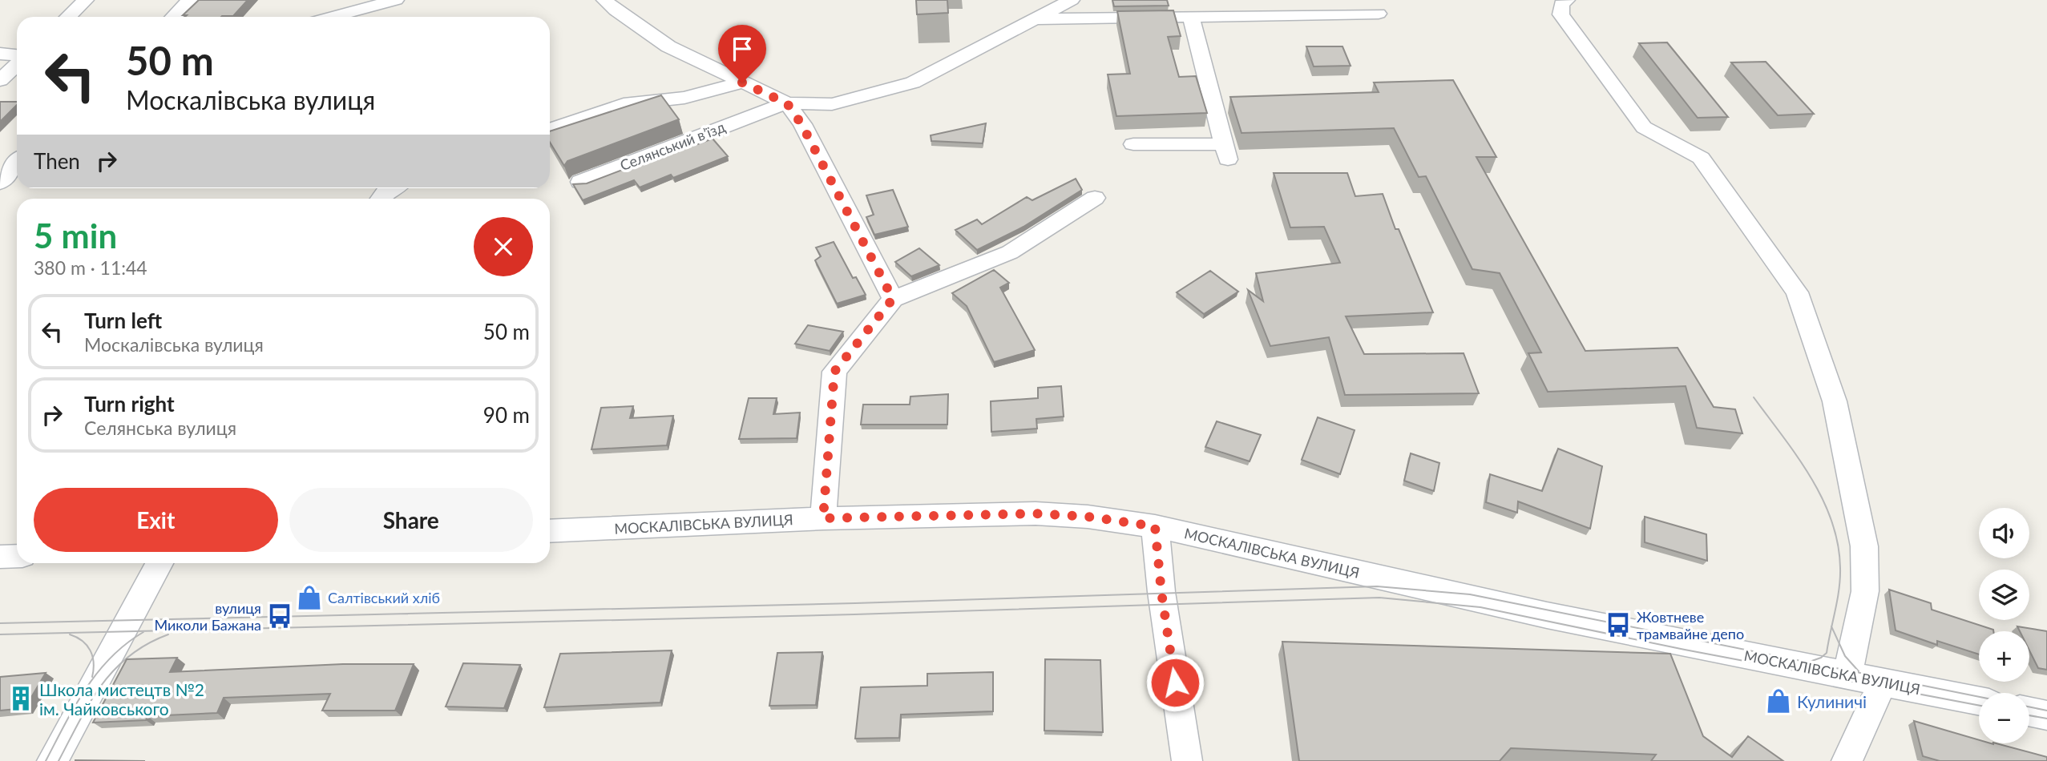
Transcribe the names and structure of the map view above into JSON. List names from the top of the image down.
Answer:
{
  "streets": {
    "street": ["Селянський вʼїзд", "МОСКАЛІВСЬКА ВУЛИЦЯ"]
  },
  "places": {
    "shop": ["Салтівський хліб", "Кулиничі"],
    "bus stop": ["вулиця Миколи Бажана", "Жовтневе трамвайне депо"],
    "building": ["Школа мистецтв №2 ім. Чайковського"]
  },
  "page": {
    "turn": ["50 m", "Москалівська вулиця"],
    "then": "Then",
    "heading": ["5 min", "380 m · 11:44"],
    "list": [
      {
        "name": "Turn left",
        "note": "Москалівська вулиця",
        "value": "50 m"
      },
      {
        "name": "Turn right",
        "note": "Селянська вулиця",
        "value": "90 m"
      }
    ],
    "buttons": ["Exit", "Share"],
    "map_buttons": ["+", "−"]
  }
}
